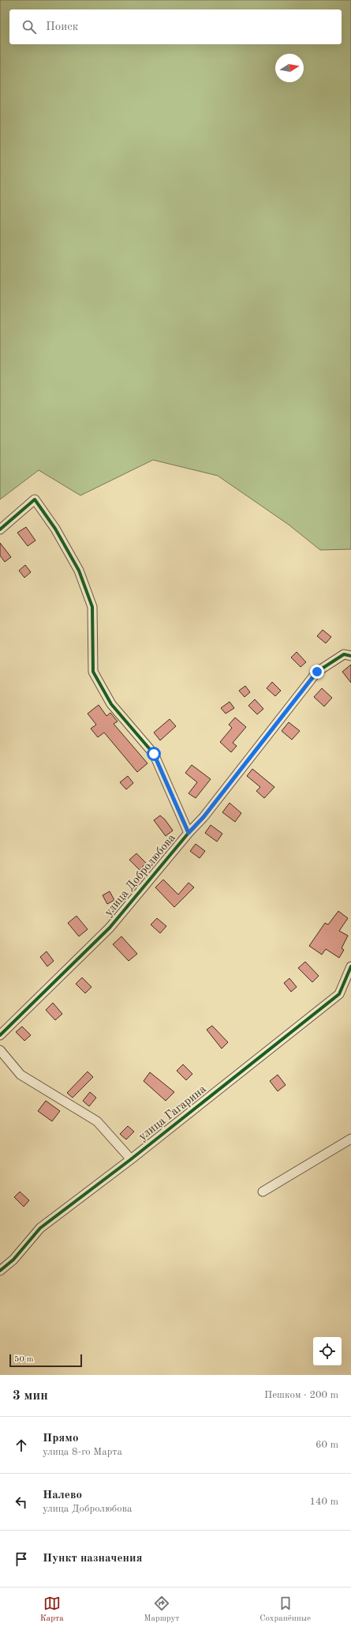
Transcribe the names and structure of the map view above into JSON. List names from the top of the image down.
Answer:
{
  "streets": {
    "street": ["улица Добролюбова", "улица Гагарина"]
  },
  "scale_bar": "50 m",
  "north": "right",
  "page": {
    "search": "Поиск",
    "scale": "50 m",
    "heading": ["3 мин", "Пешком · 200 m"],
    "list": [
      ["Прямо", "улица 8-го Марта", "60 m"],
      ["Налево", "улица Добролюбова", "140 m"],
      "Пункт назначения"
    ],
    "nav": ["Карта", "Маршрут", "Сохранённые"]
  }
}
